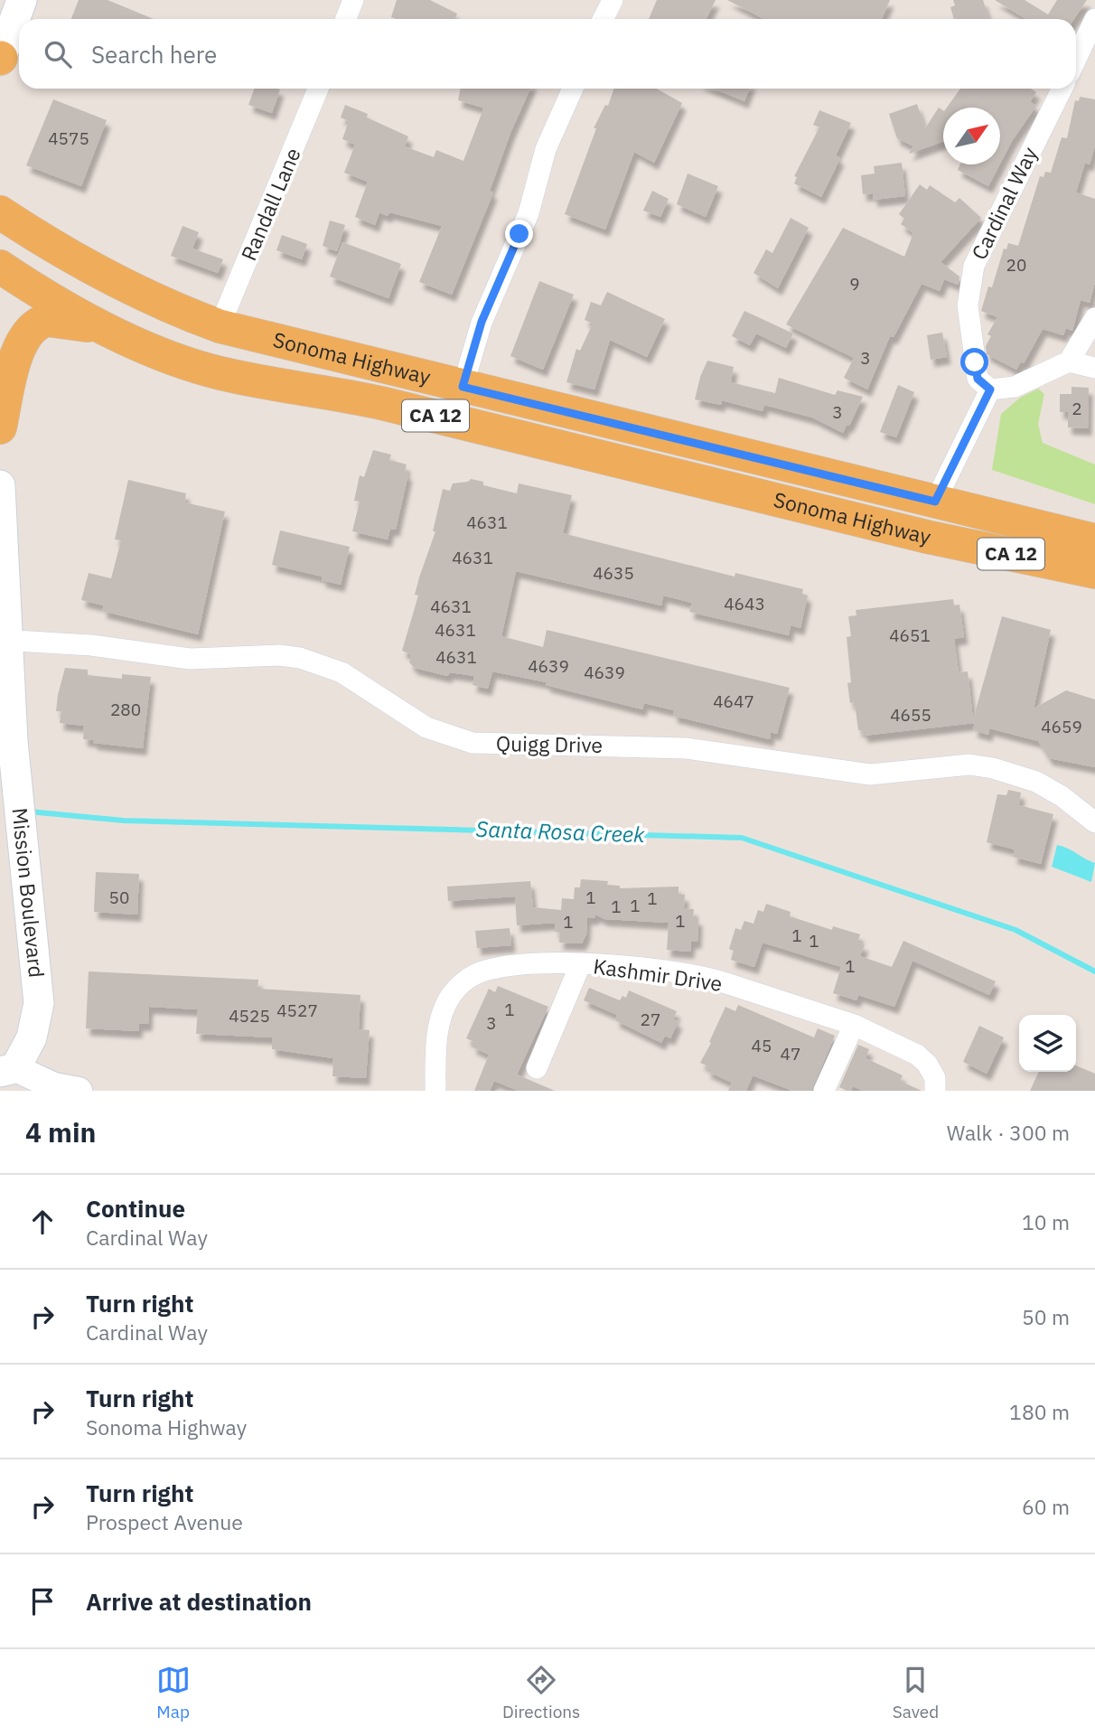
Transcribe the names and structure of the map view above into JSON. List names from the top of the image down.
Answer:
{
  "streets": {
    "main road": ["Sonoma Highway", "CA 12", "Mission Boulevard"],
    "street": [
      "Cardinal Way",
      "Randall Lane",
      "Quigg Drive",
      "Kashmir Drive"
    ]
  },
  "crossings": [
    ["Randall Lane", "Sonoma Highway"],
    ["Quigg Drive", "Mission Boulevard"]
  ],
  "water": ["Santa Rosa Creek"],
  "house_numbers": [
    "4575",
    "20",
    "9",
    "3",
    "2",
    "3",
    "4631",
    "4631",
    "4635",
    "4643",
    "4631",
    "4631",
    "4651",
    "4631",
    "4639",
    "4639",
    "4647",
    "280",
    "4655",
    "4659",
    "50",
    "1",
    "1",
    "1",
    "1",
    "1",
    "1",
    "1",
    "1",
    "1",
    "1",
    "4527",
    "4525",
    "27",
    "3",
    "45",
    "47"
  ],
  "north": "top right",
  "page": {
    "search": "Search here",
    "heading": ["4 min", "Walk · 300 m"],
    "list": [
      ["Continue", "Cardinal Way", "10 m"],
      ["Turn right", "Cardinal Way", "50 m"],
      ["Turn right", "Sonoma Highway", "180 m"],
      ["Turn right", "Prospect Avenue", "60 m"],
      "Arrive at destination"
    ],
    "nav": ["Map", "Directions", "Saved"]
  }
}
